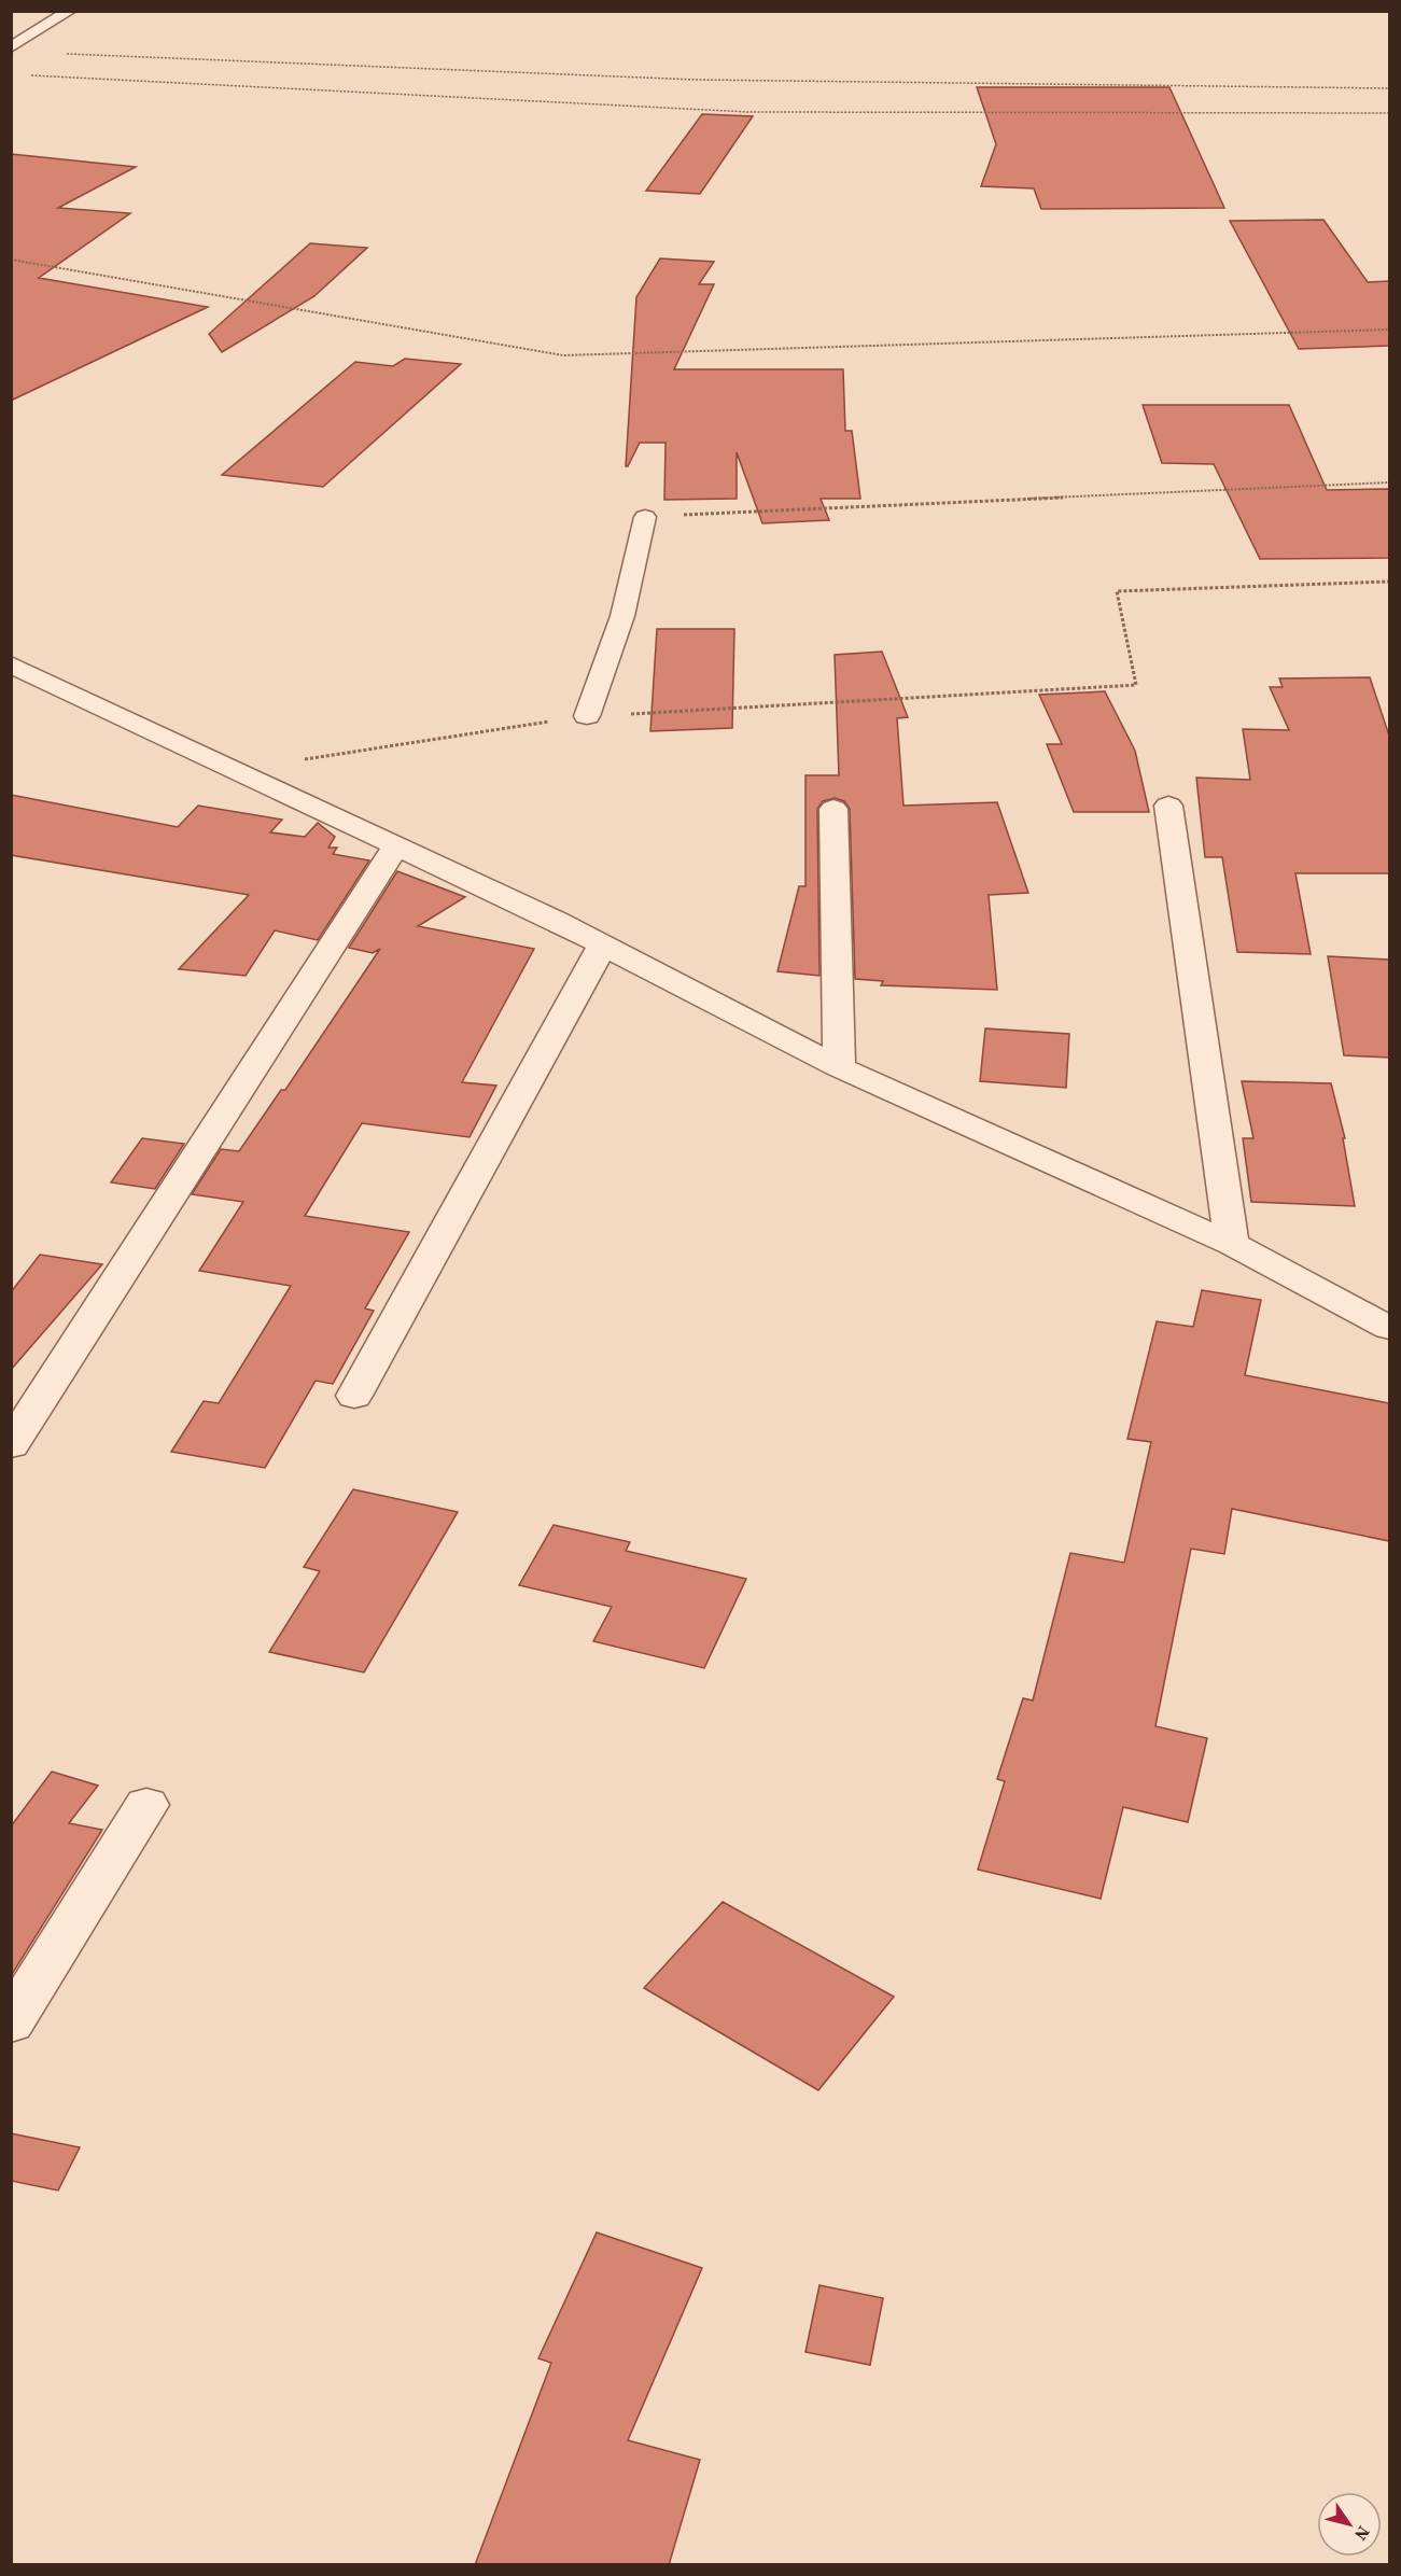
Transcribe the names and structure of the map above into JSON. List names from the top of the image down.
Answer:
{
  "north": "bottom right"
}
